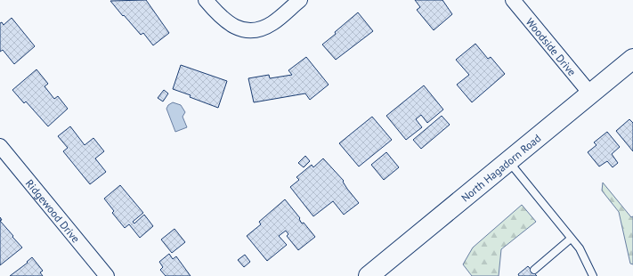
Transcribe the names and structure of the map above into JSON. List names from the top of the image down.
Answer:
{
  "streets": {
    "street": ["Woodside Drive", "North Hagadorn Road", "Ridgewood Drive"]
  },
  "crossings": [
    ["Woodside Drive", "North Hagadorn Road"]
  ]
}
